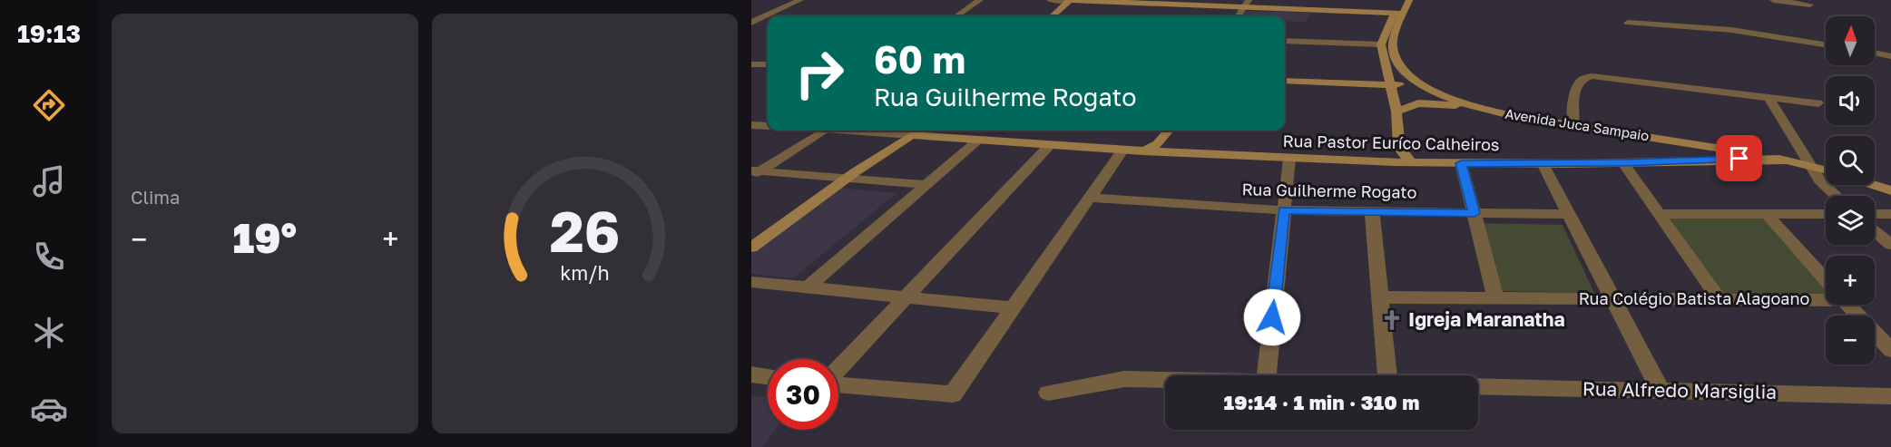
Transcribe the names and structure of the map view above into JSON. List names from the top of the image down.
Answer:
{
  "streets": {
    "main road": ["Avenida Juca Sampaio", "Rua Pastor Euríco Calheiros"],
    "street": ["Rua Guilherme Rogato", "Rua Colégio Batista Alagoano", "Rua Alfredo Marsiglia"]
  },
  "crossings": [
    ["Avenida Juca Sampaio", "Rua Pastor Euríco Calheiros"]
  ],
  "places": {
    "church": ["Igreja Maranatha"]
  },
  "north": "top",
  "page": {
    "tabs": "19:13",
    "tile": "Clima",
    "map_buttons": ["+", "−"],
    "turn": ["60 m", "Rua Guilherme Rogato"],
    "heat": ["−", "19°", "+"],
    "limit": "30",
    "trip": "19:14 · 1 min · 310 m",
    "gauge": ["26", "km/h"]
  }
}
